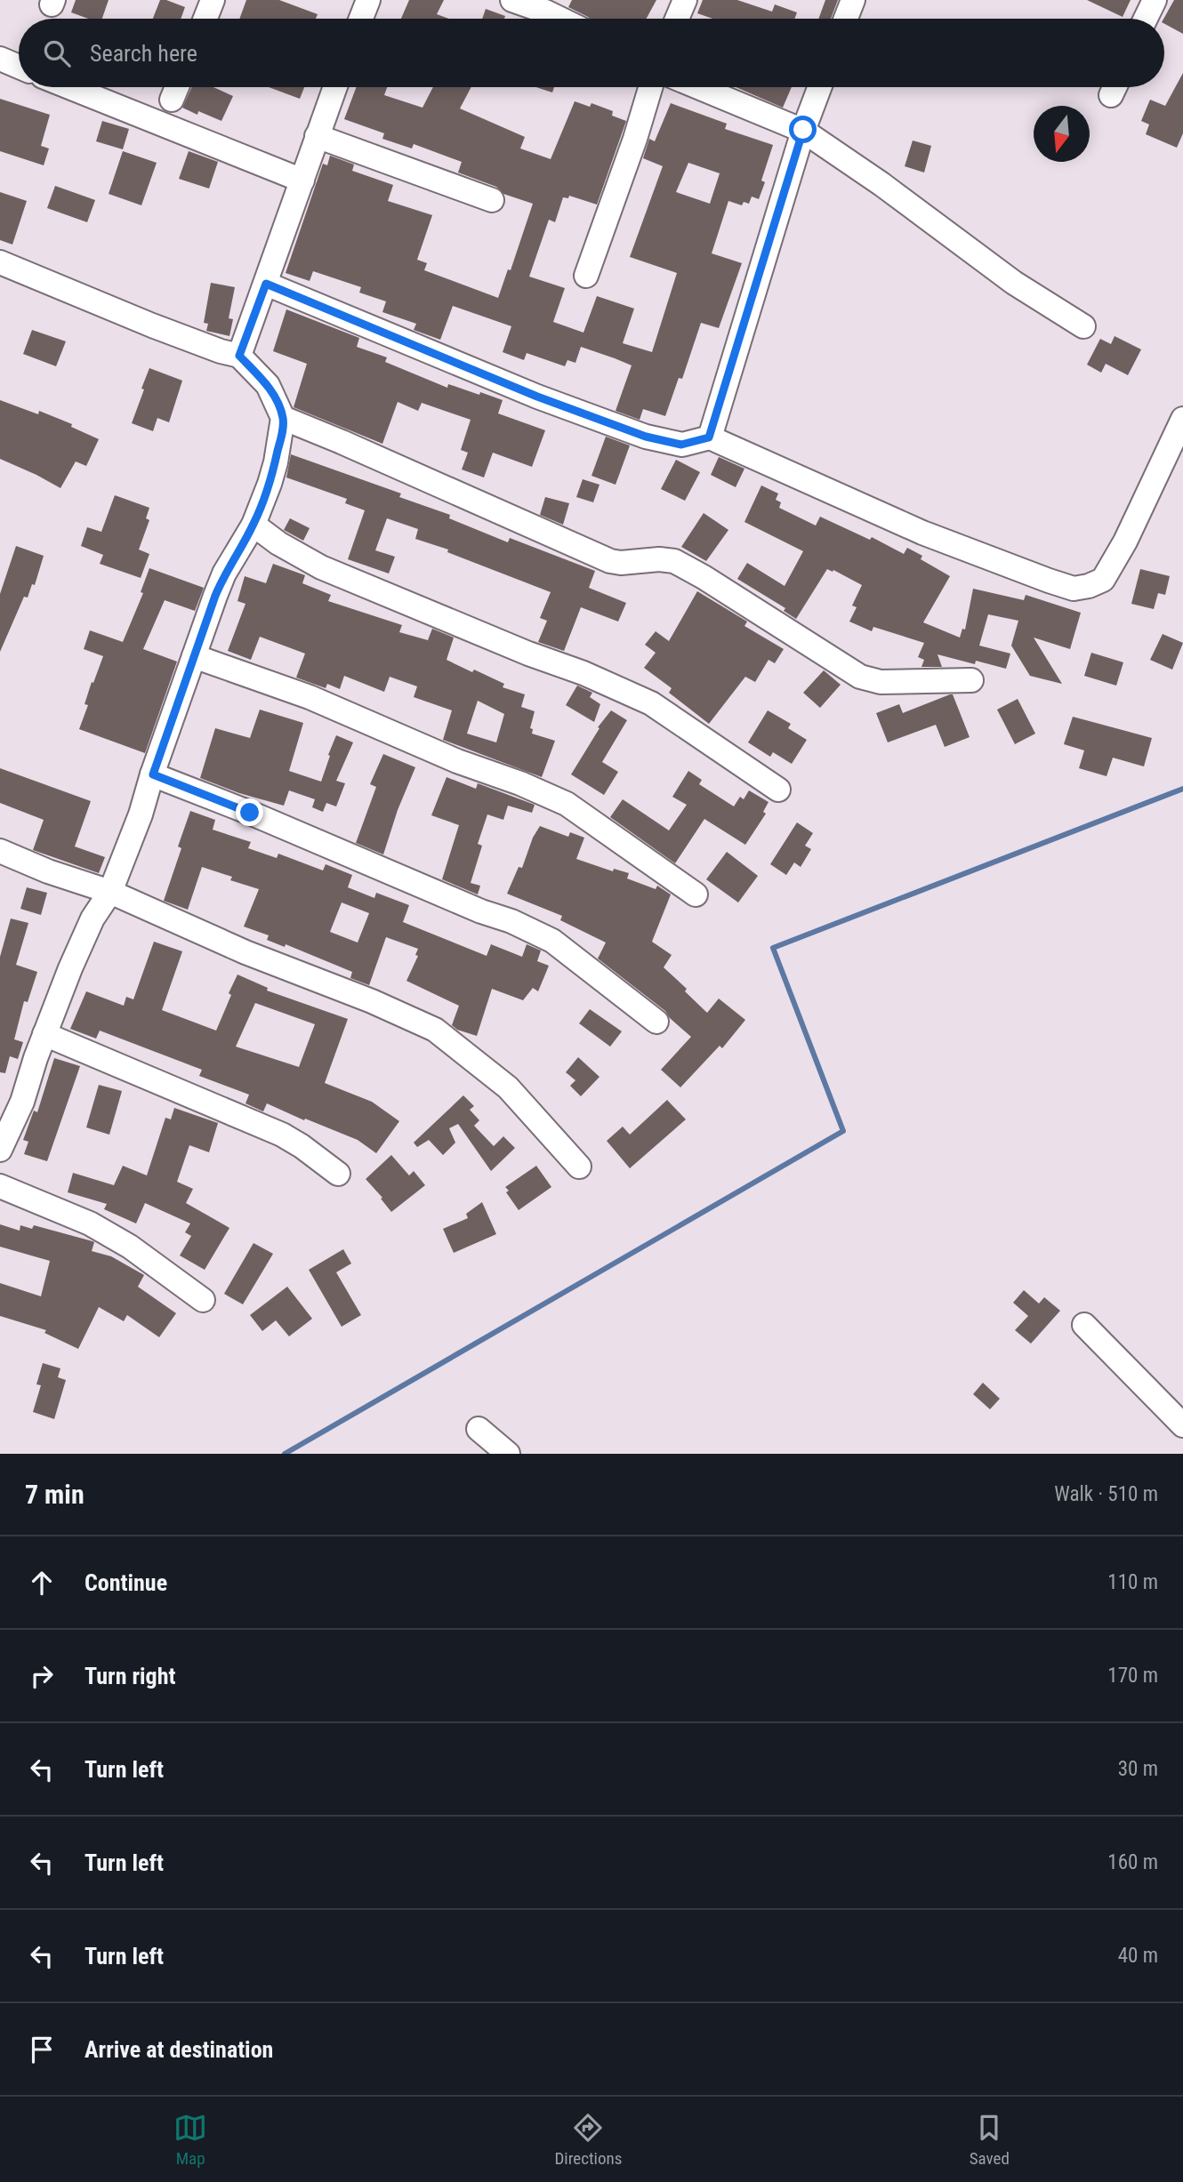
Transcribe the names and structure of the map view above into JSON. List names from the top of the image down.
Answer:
{
  "north": "bottom",
  "page": {
    "search": "Search here",
    "heading": ["7 min", "Walk · 510 m"],
    "list": [
      ["Continue", "110 m"],
      ["Turn right", "170 m"],
      ["Turn left", "30 m"],
      ["Turn left", "160 m"],
      ["Turn left", "40 m"],
      "Arrive at destination"
    ],
    "nav": ["Map", "Directions", "Saved"]
  }
}
